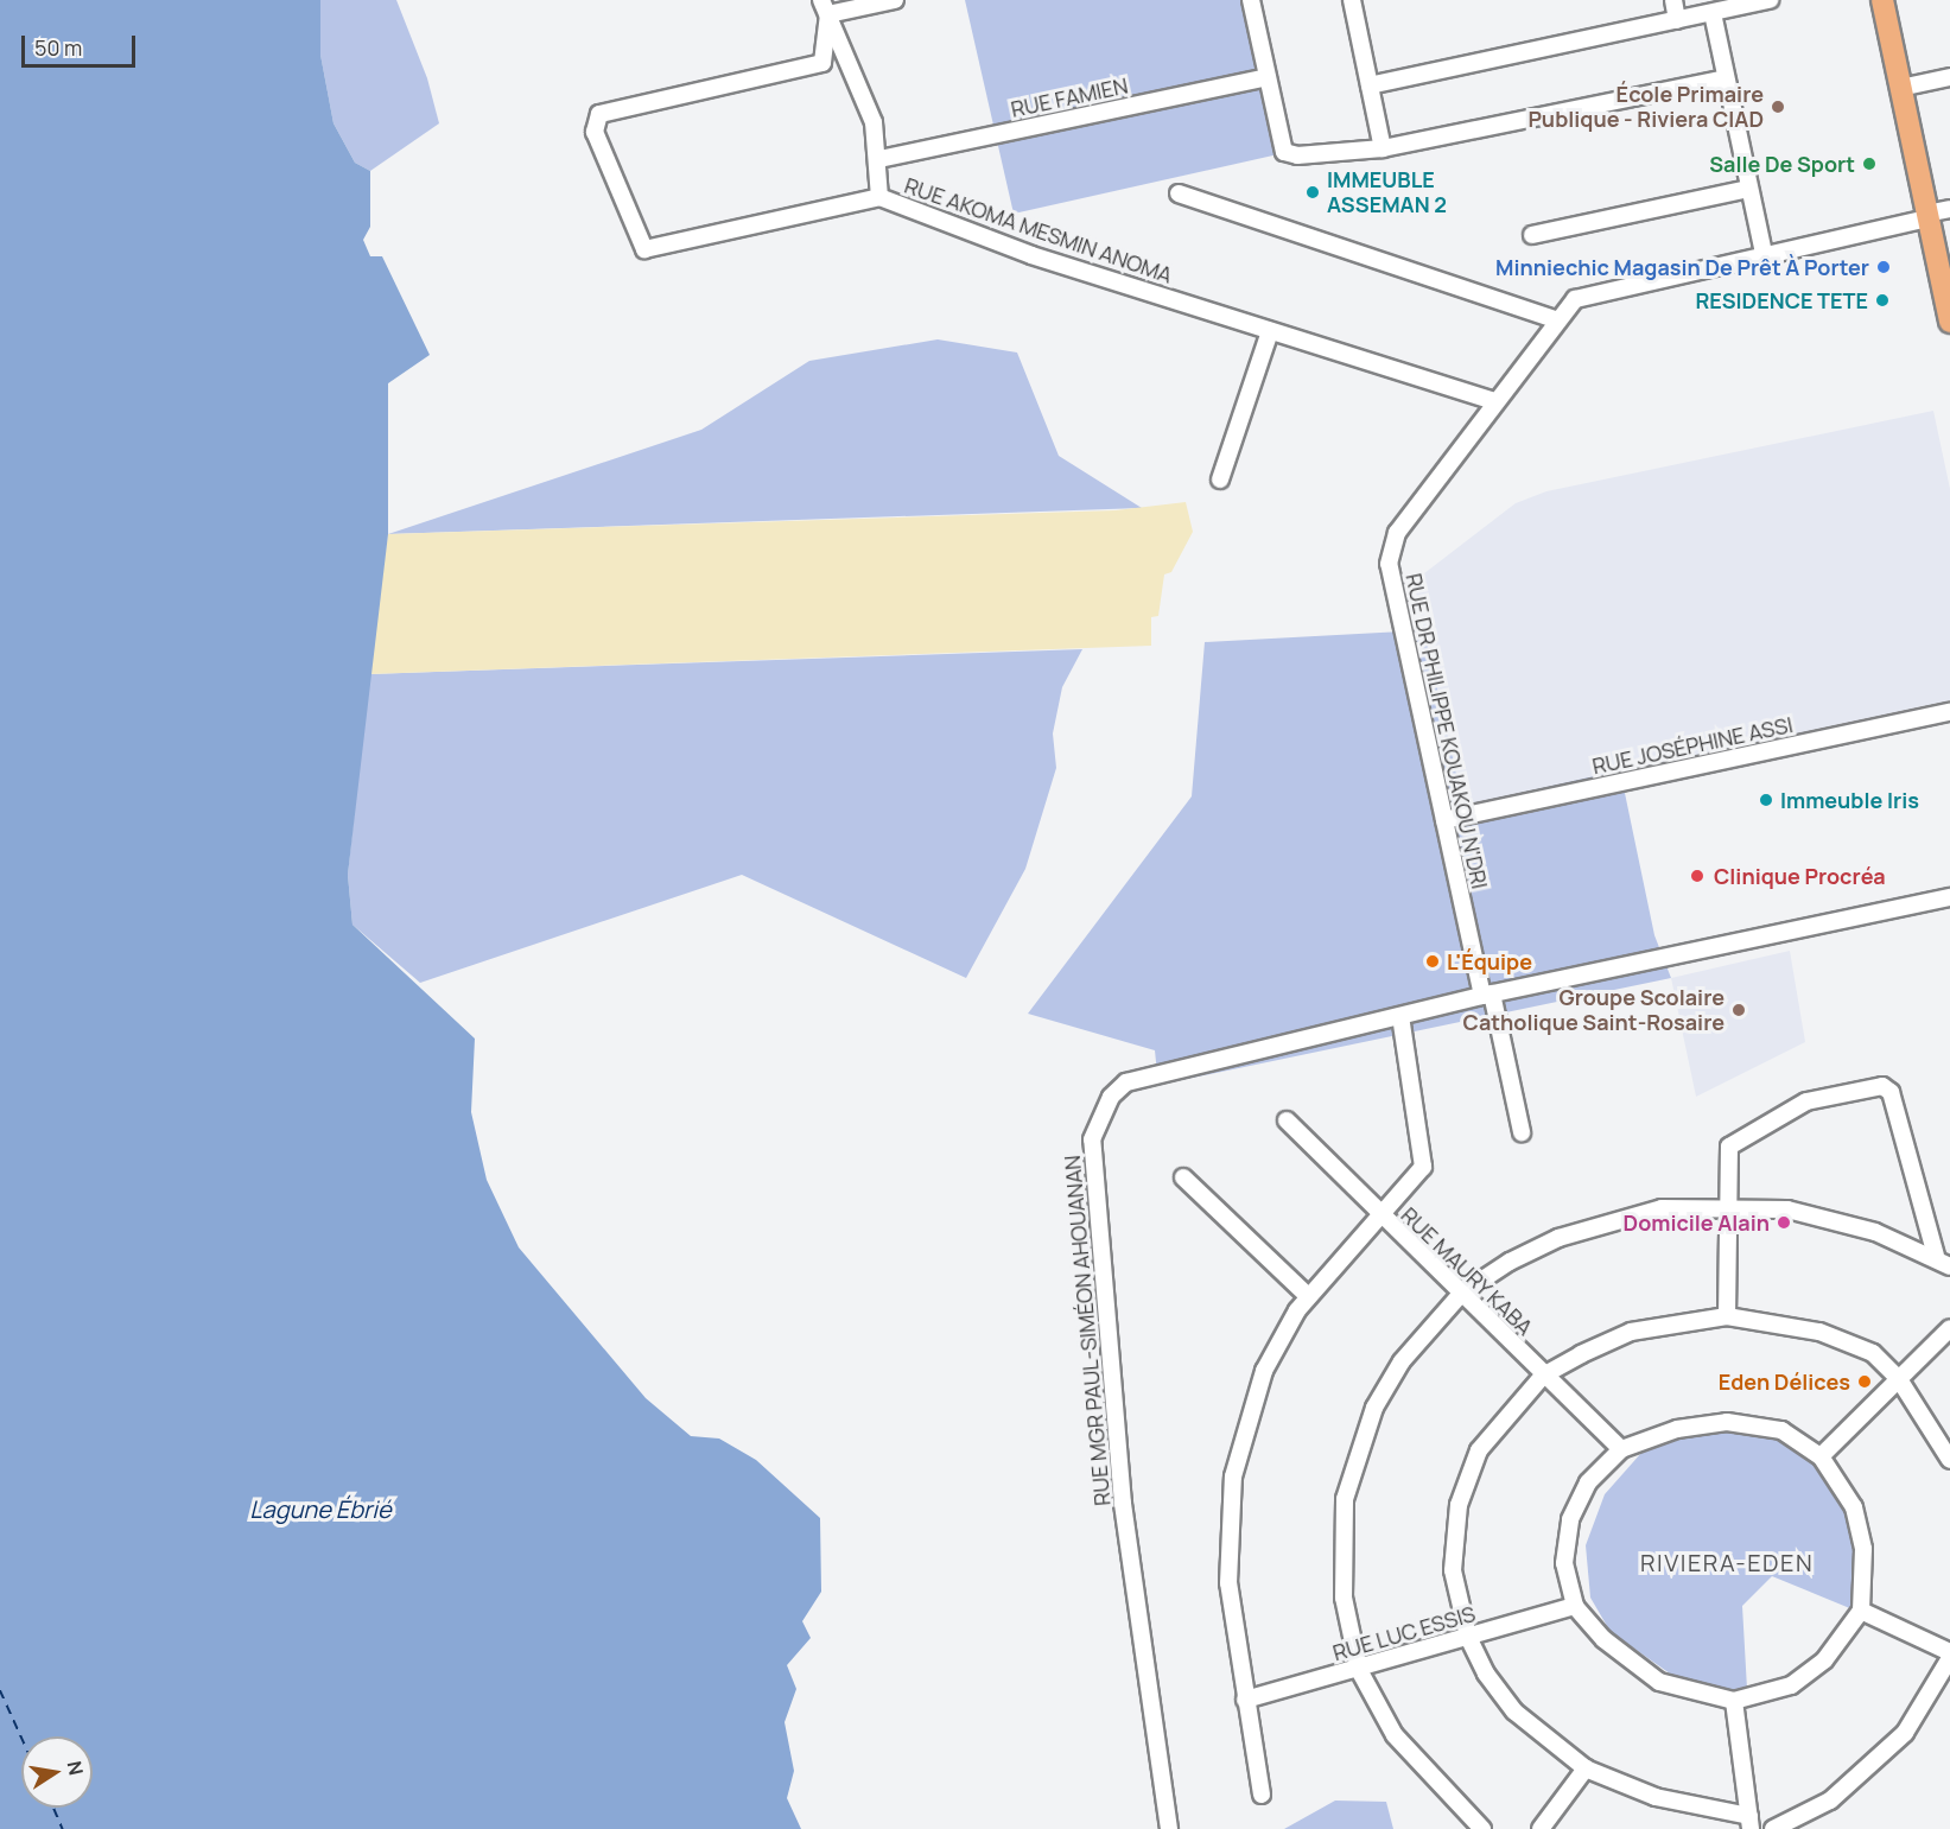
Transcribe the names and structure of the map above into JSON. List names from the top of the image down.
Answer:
{
  "streets": {
    "street": [
      "RUE FAMIEN",
      "RUE AKOMA MESMIN ANOMA",
      "RUE DR PHILIPPE KOUAKOU N'DRI",
      "RUE JOSÉPHINE ASSI",
      "RUE MAURY KABA",
      "RUE MGR PAUL-SIMÉON AHOUANAN",
      "RUE LUC ESSIS"
    ]
  },
  "crossings": [
    ["RUE AKOMA MESMIN ANOMA", "RUE DR PHILIPPE KOUAKOU N'DRI"],
    ["RUE DR PHILIPPE KOUAKOU N'DRI", "RUE JOSÉPHINE ASSI"],
    ["RUE DR PHILIPPE KOUAKOU N'DRI", "RUE MGR PAUL-SIMÉON AHOUANAN"]
  ],
  "districts": ["RIVIERA-EDEN"],
  "water": ["Lagune Ébrié"],
  "places": [
    "École Primaire Publique - Riviera CIAD",
    "Salle De Sport",
    "IMMEUBLE ASSEMAN 2",
    "Minniechic Magasin De Prêt À Porter",
    "RESIDENCE TETE",
    "Immeuble Iris",
    "Clinique Procréa",
    "L'Équipe",
    "Groupe Scolaire Catholique Saint-Rosaire",
    "Domicile Alain",
    "Eden Délices"
  ],
  "scale_bar": "50 m",
  "north": "right"
}
